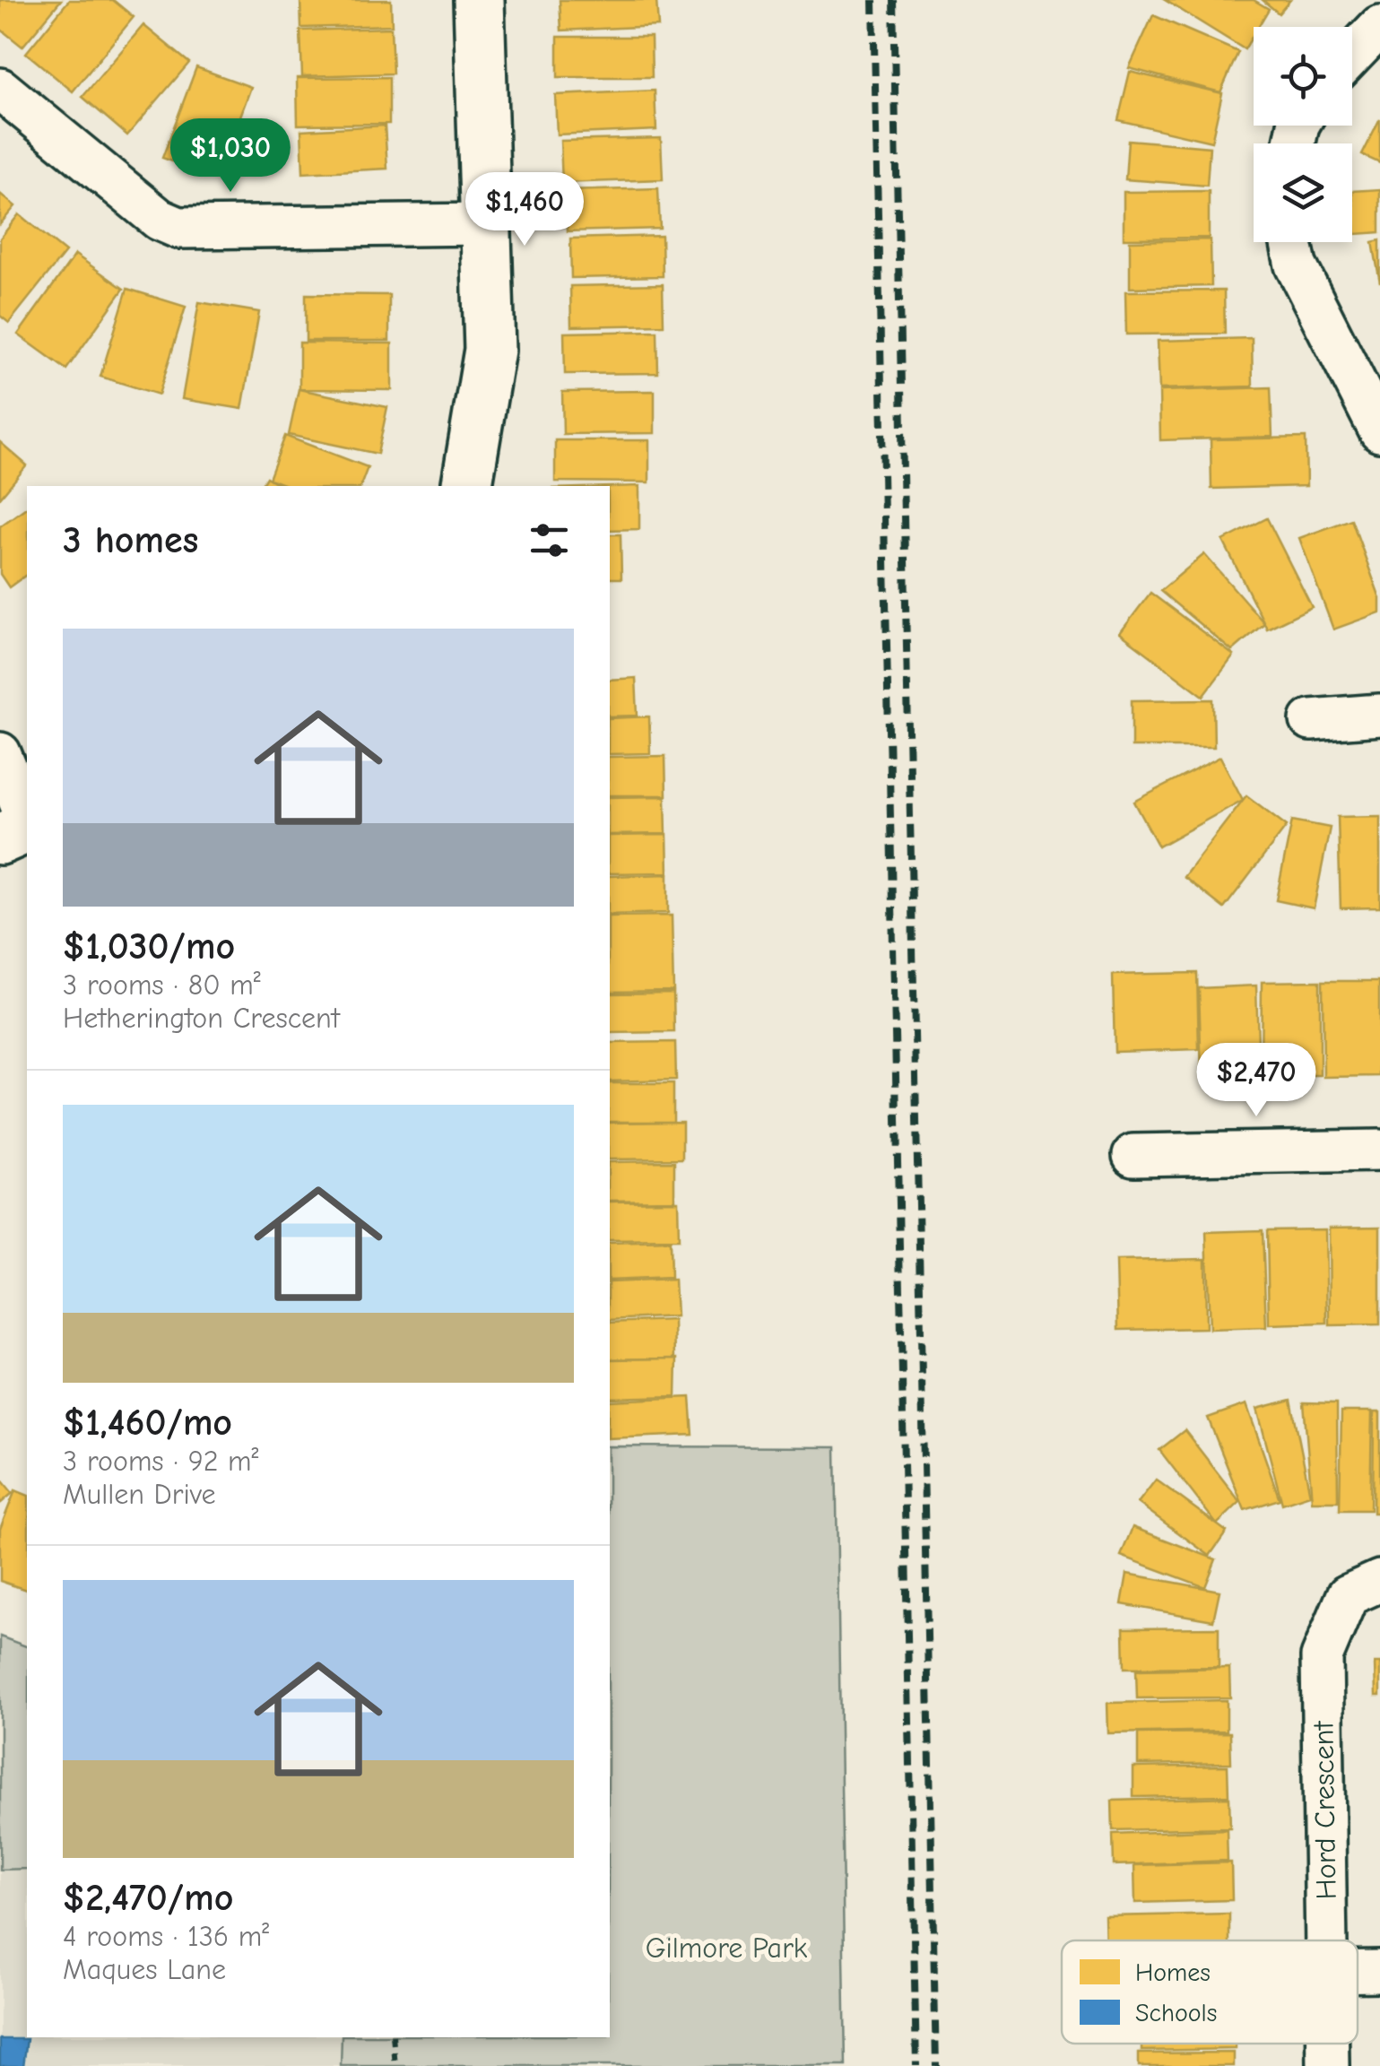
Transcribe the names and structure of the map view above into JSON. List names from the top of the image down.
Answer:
{
  "streets": {
    "street": ["Hord Crescent"]
  },
  "parks": ["Gilmore Park"],
  "legend": ["Homes", "Schools"],
  "page": {
    "price": ["$1,030", "$1,460", "$2,470"],
    "heading": "3 homes",
    "list": [
      {
        "name": "$1,030/mo",
        "note": "3 rooms · 80 m² · Hetherington Crescent"
      },
      {
        "name": "$1,460/mo",
        "note": "3 rooms · 92 m² · Mullen Drive"
      },
      {
        "name": "$2,470/mo",
        "note": "4 rooms · 136 m² · Maques Lane"
      }
    ]
  }
}
